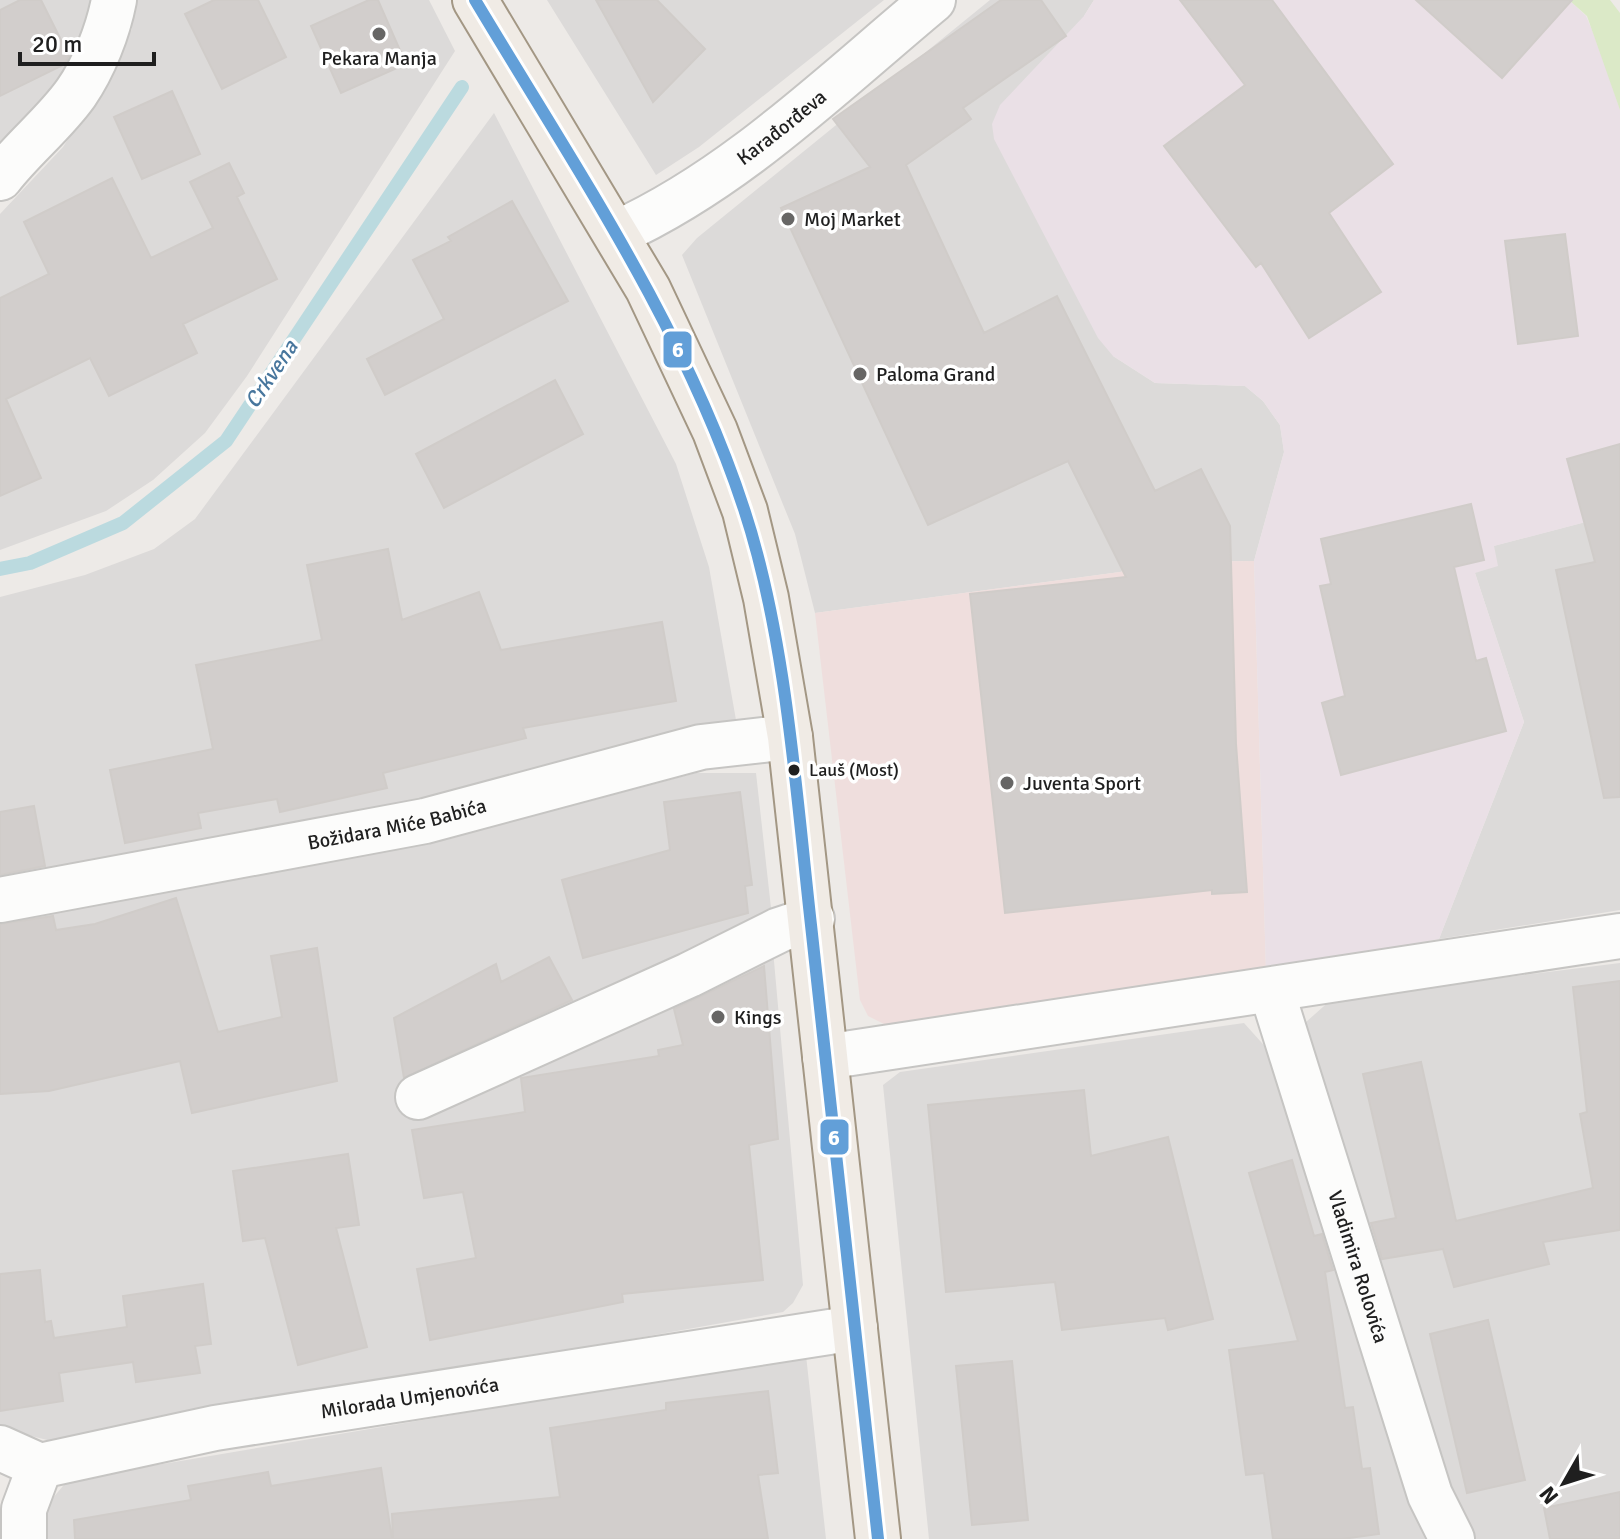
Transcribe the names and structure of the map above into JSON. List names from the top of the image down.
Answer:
{
  "streets": {
    "street": [
      "Karađorđeva",
      "Božidara Miće Babića",
      "Vladimira Rolovića",
      "Milorada Umjenovića"
    ]
  },
  "water": ["Crkvena"],
  "places": [
    "Pekara Manja",
    "Moj Market",
    "Paloma Grand",
    "Lauš (Most)",
    "Juventa Sport",
    "Kings"
  ],
  "lines": ["transit line 6"],
  "scale_bar": "20 m",
  "north": "bottom left"
}
